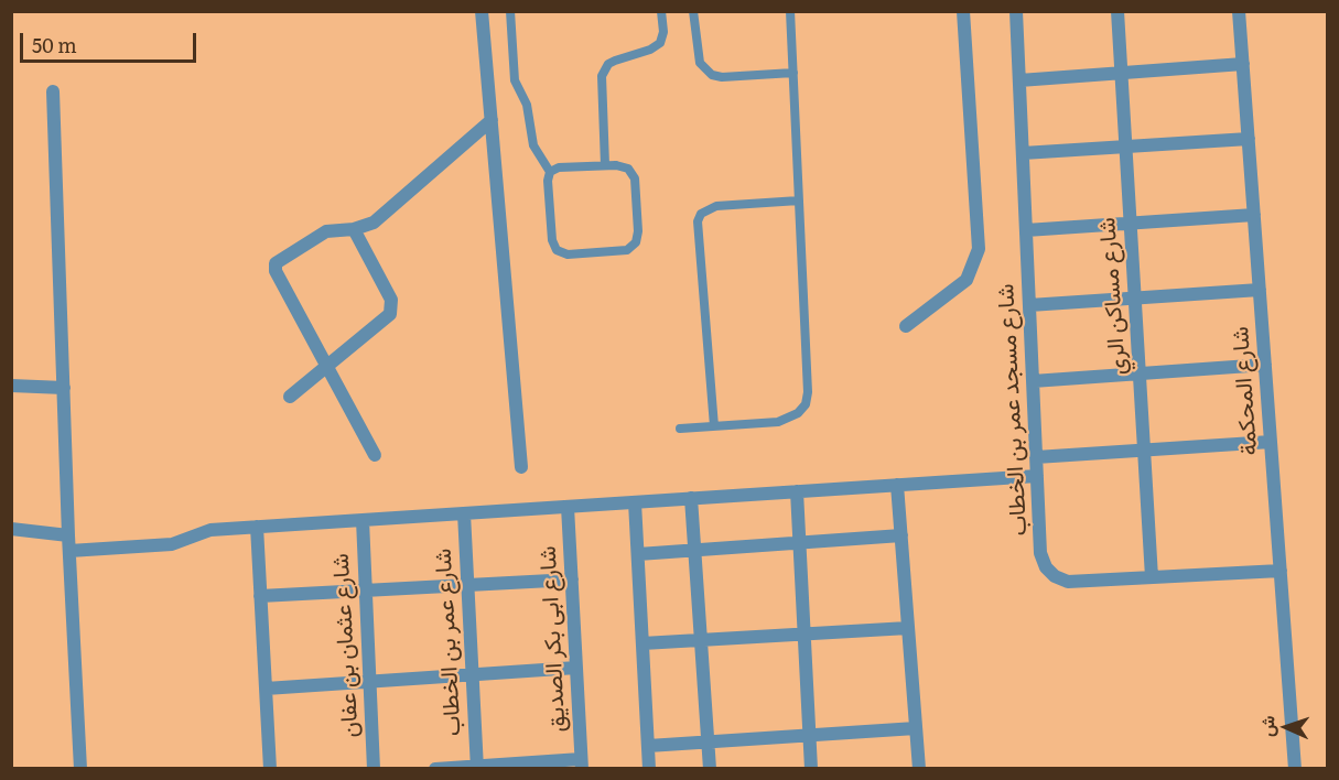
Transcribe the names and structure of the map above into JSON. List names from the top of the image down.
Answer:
{
  "streets": {
    "street": [
      "شارع مساكن الري",
      "شارع المحكمة",
      "شارع مسجد عمر بن الخطاب",
      "شارع ابى بكر الصديق",
      "شارع عمر بن الخطاب",
      "شارع عثمان بن عفان"
    ]
  },
  "crossings": [
    ["شارع مساكن الري", "شارع مسجد عمر بن الخطاب"],
    ["شارع المحكمة", "شارع مسجد عمر بن الخطاب"]
  ],
  "scale_bar": "50 m",
  "north": "left"
}
